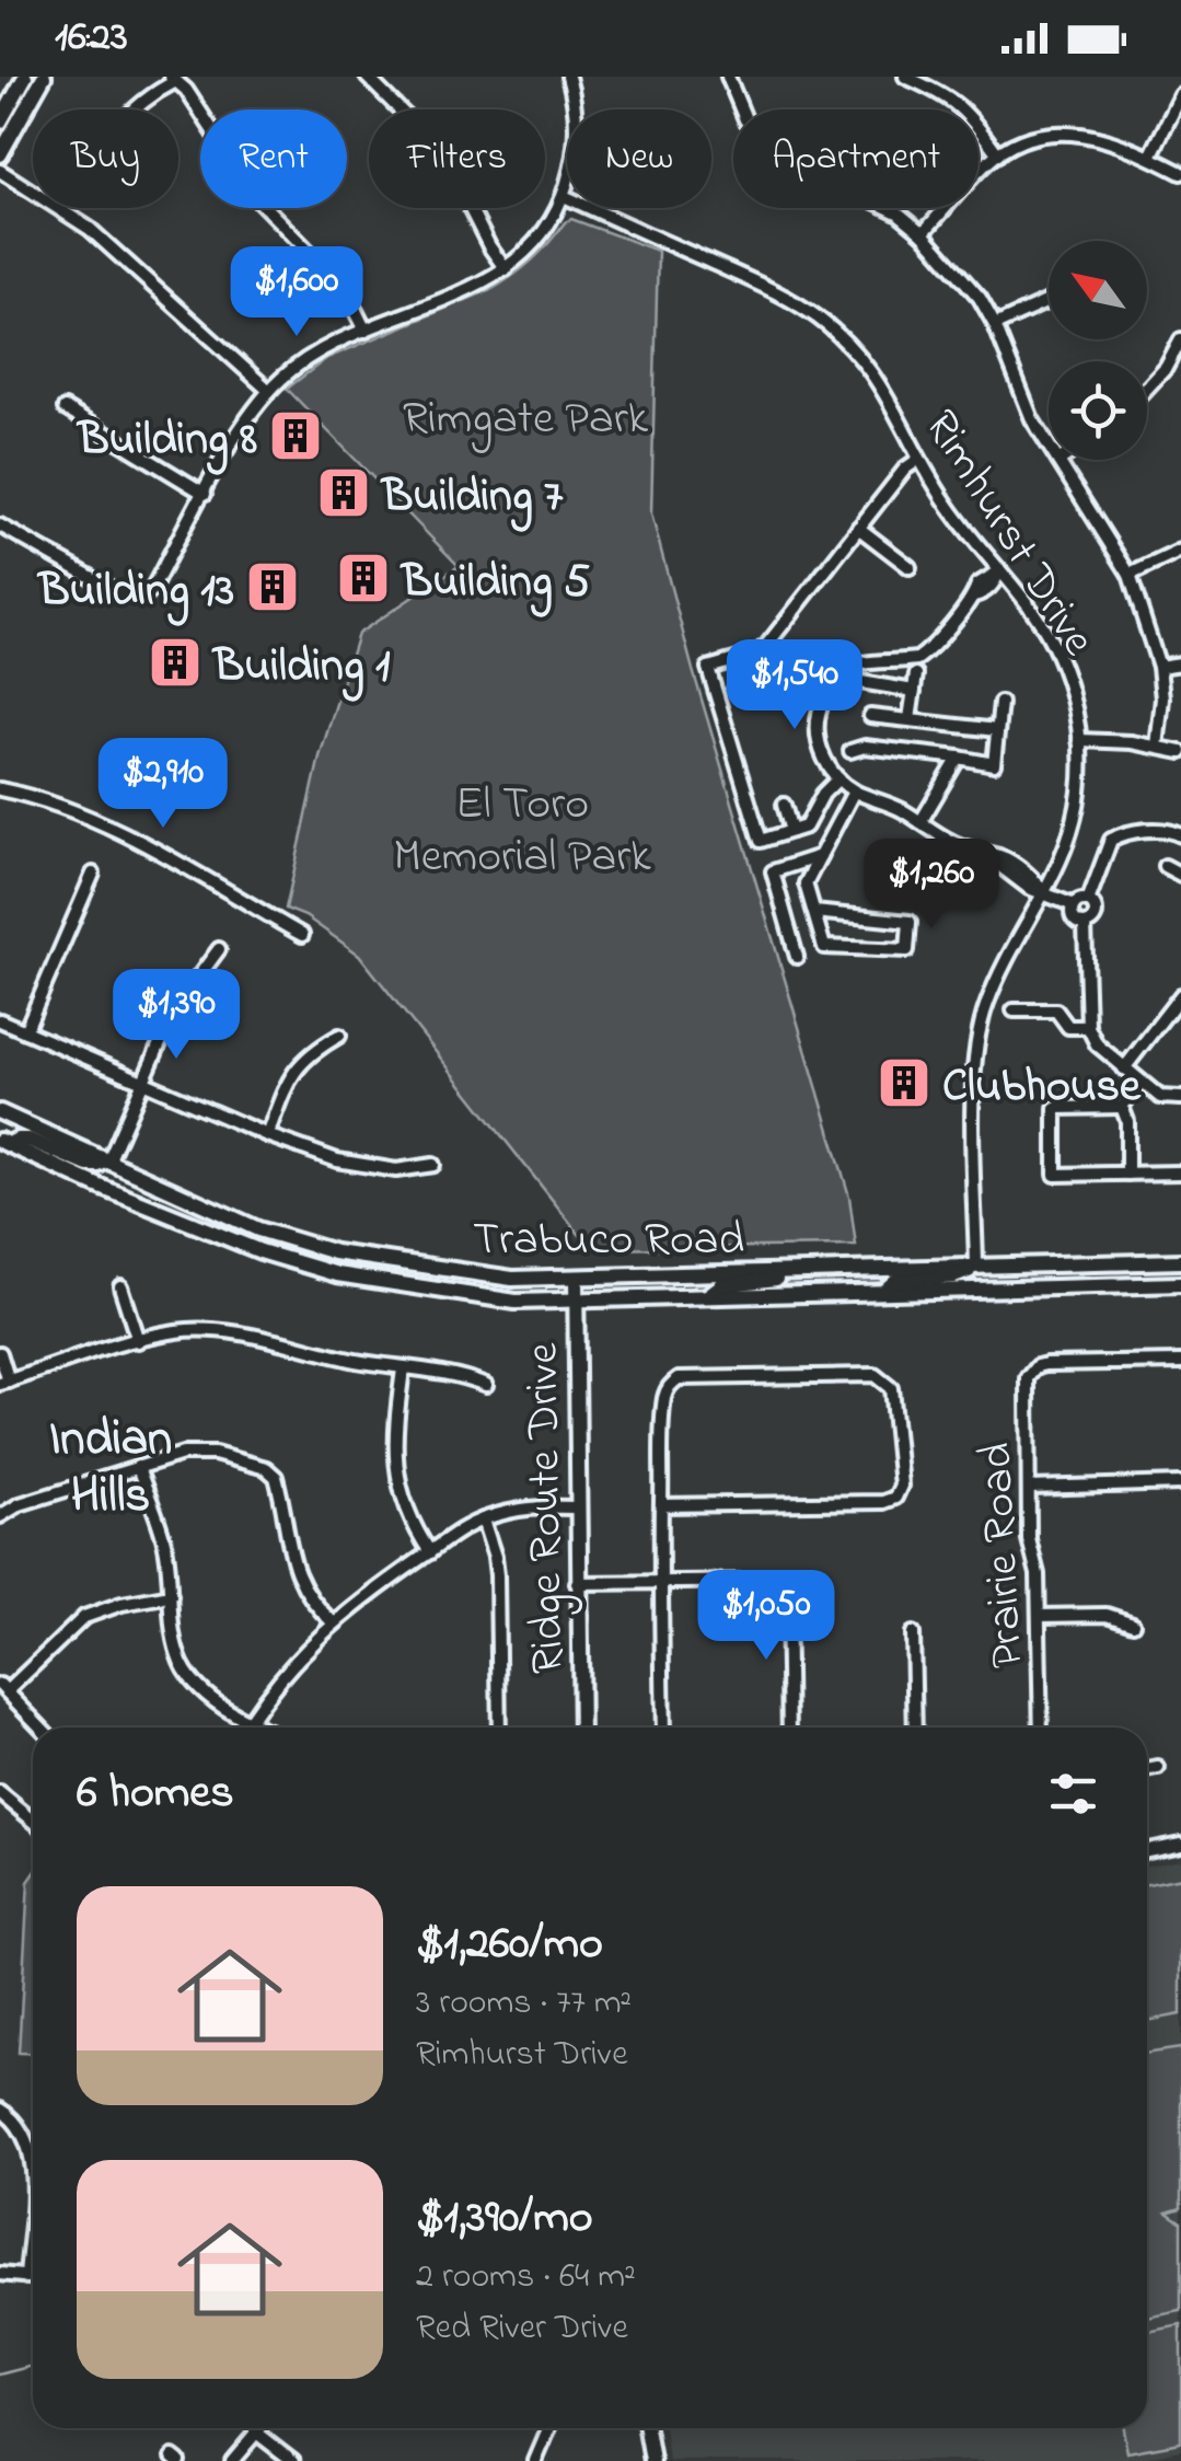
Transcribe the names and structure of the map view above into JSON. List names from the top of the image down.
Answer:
{
  "streets": {
    "main road": ["Trabuco Road", "Ridge Route Drive"],
    "street": ["Rimhurst Drive", "Prairie Road"]
  },
  "crossings": [
    ["Rimhurst Drive", "Trabuco Road"],
    ["Trabuco Road", "Ridge Route Drive"]
  ],
  "districts": ["Indian Hills"],
  "parks": ["Rimgate Park", "El Toro Memorial Park"],
  "places": {
    "building": [
      "Building 8",
      "Building 7",
      "Building 5",
      "Building 13",
      "Building 1",
      "Clubhouse"
    ]
  },
  "north": "top left",
  "page": {
    "status": "16:23",
    "chip": [
      "Buy",
      "Rent",
      "Filters",
      "New",
      "Apartment"
    ],
    "price": [
      "$1,600",
      "$1,540",
      "$2,910",
      "$1,260",
      "$1,390",
      "$1,050"
    ],
    "heading": "6 homes",
    "list": [
      {
        "name": "$1,260/mo",
        "note": "3 rooms · 77 m² · Rimhurst Drive"
      },
      {
        "name": "$1,390/mo",
        "note": "2 rooms · 64 m² · Red River Drive"
      }
    ]
  }
}
